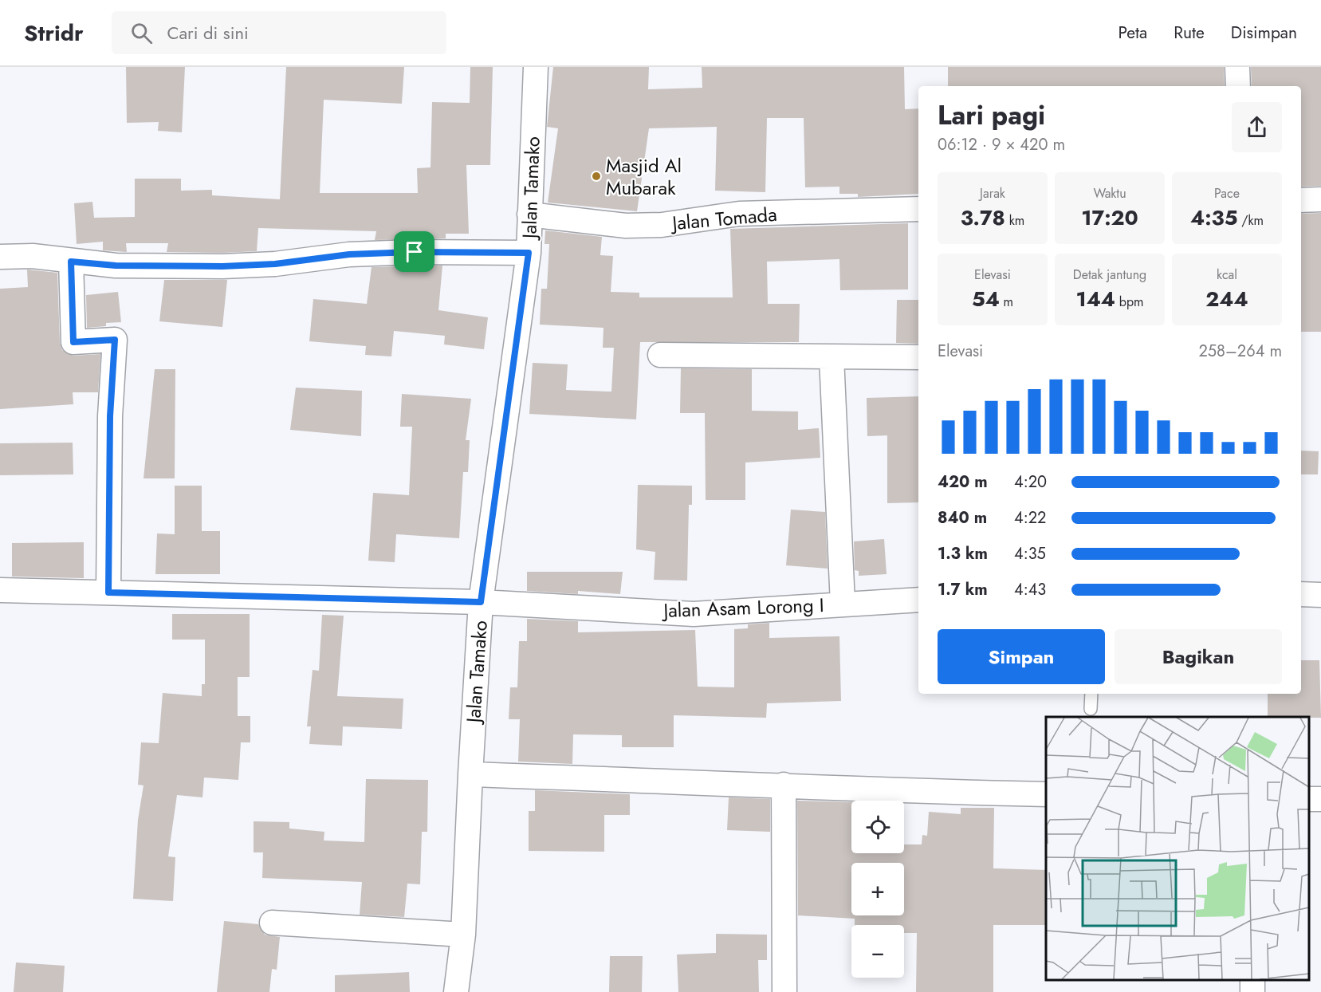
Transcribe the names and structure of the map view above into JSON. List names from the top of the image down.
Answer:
{
  "streets": {
    "street": ["Jalan Tamako", "Jalan Tomada", "Jalan Asam Lorong I"]
  },
  "crossings": [
    ["Jalan Tamako", "Jalan Tomada"],
    ["Jalan Tamako", "Jalan Asam Lorong I"]
  ],
  "places": ["Masjid Al Mubarak"],
  "page": {
    "header": "Stridr",
    "search": "Cari di sini",
    "nav": ["Peta", "Rute", "Disimpan"],
    "heading": ["Lari pagi", "06:12 · 9 × 420 m"],
    "stats": [
      ["Jarak", "3.78 km"],
      ["Waktu", "17:20"],
      ["Pace", "4:35 /km"],
      ["Elevasi", "54 m"],
      ["Detak jantung", "144 bpm"],
      ["kcal", "244"]
    ],
    "chart": ["Elevasi", "258–264 m"],
    "list": [
      {
        "name": "420 m",
        "note": "4:20"
      },
      {
        "name": "840 m",
        "note": "4:22"
      },
      {
        "name": "1.3 km",
        "note": "4:35"
      },
      {
        "name": "1.7 km",
        "note": "4:43"
      }
    ],
    "buttons": ["Simpan", "Bagikan"],
    "map_buttons": ["+", "−"]
  }
}
